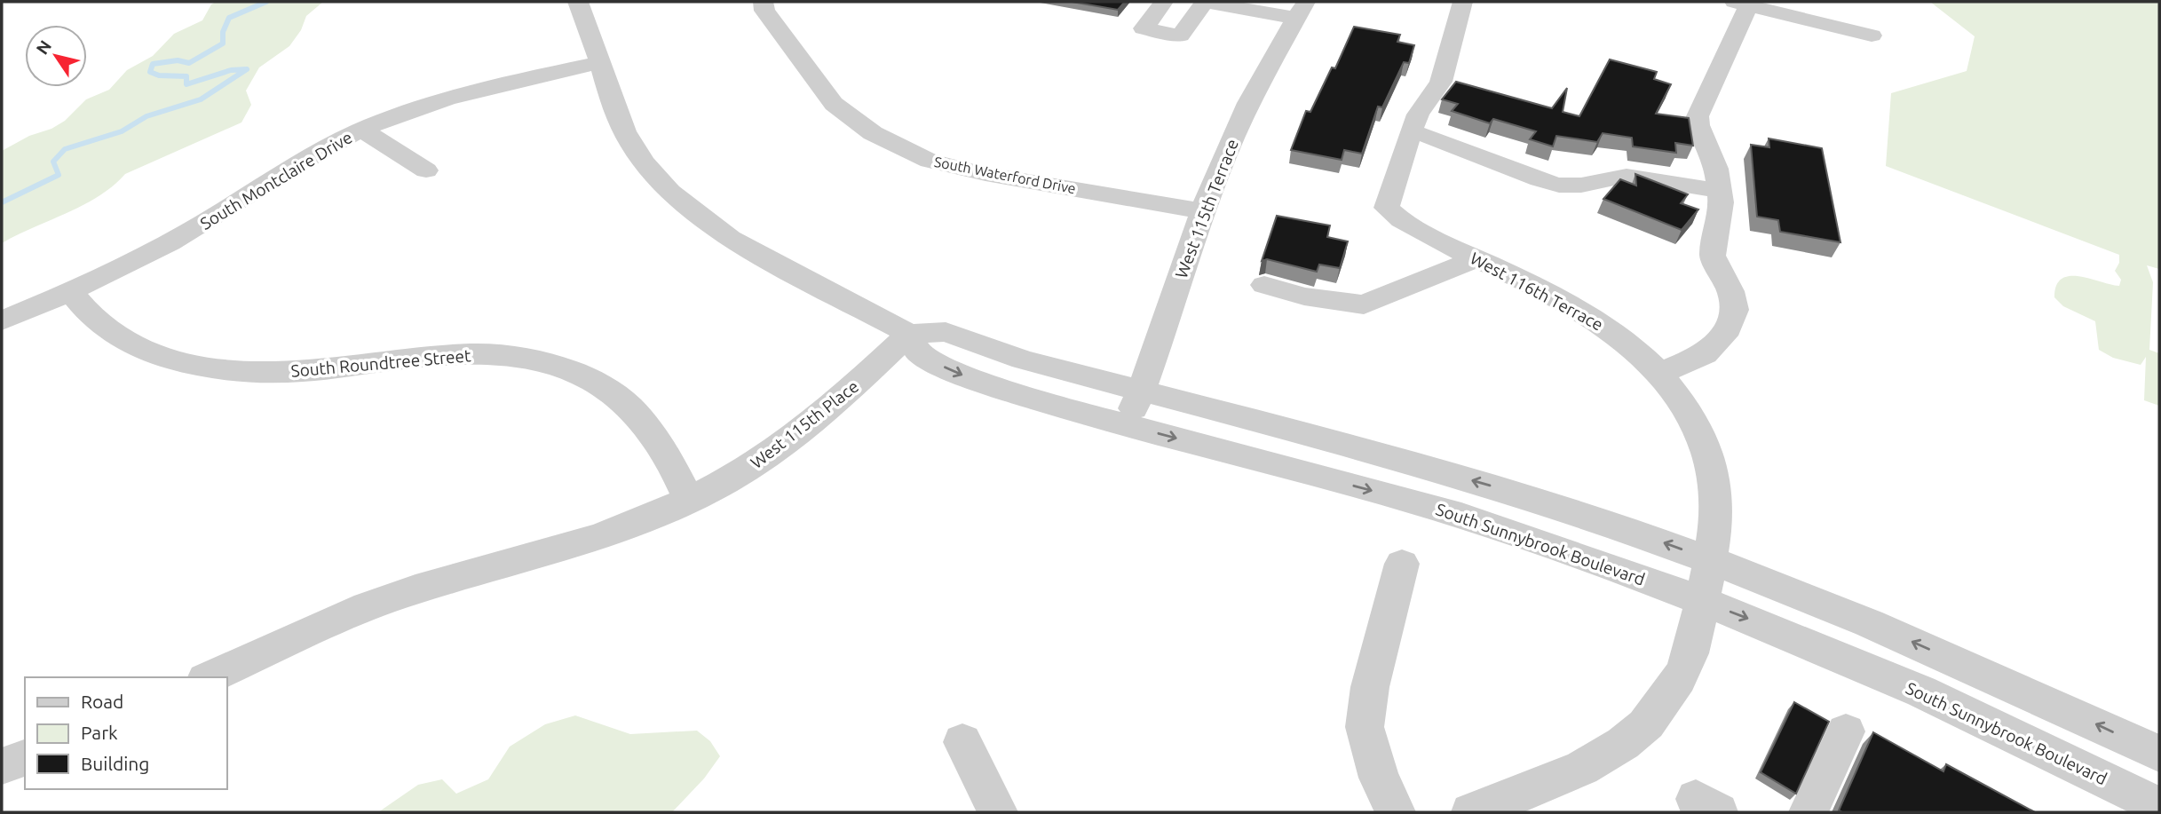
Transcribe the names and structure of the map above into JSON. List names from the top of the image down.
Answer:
{
  "streets": {
    "street": [
      "South Waterford Drive",
      "South Montclaire Drive",
      "West 115th Terrace",
      "West 116th Terrace",
      "South Roundtree Street",
      "West 115th Place",
      "South Sunnybrook Boulevard"
    ]
  },
  "crossings": [
    ["South Waterford Drive", "West 115th Terrace"],
    ["South Montclaire Drive", "South Roundtree Street"],
    ["South Montclaire Drive", "South Sunnybrook Boulevard"],
    ["West 115th Terrace", "South Sunnybrook Boulevard"],
    ["West 116th Terrace", "South Sunnybrook Boulevard"],
    ["South Roundtree Street", "West 115th Place"],
    ["West 115th Place", "South Sunnybrook Boulevard"]
  ],
  "legend": ["Road", "Park", "Building"],
  "north": "top left"
}
